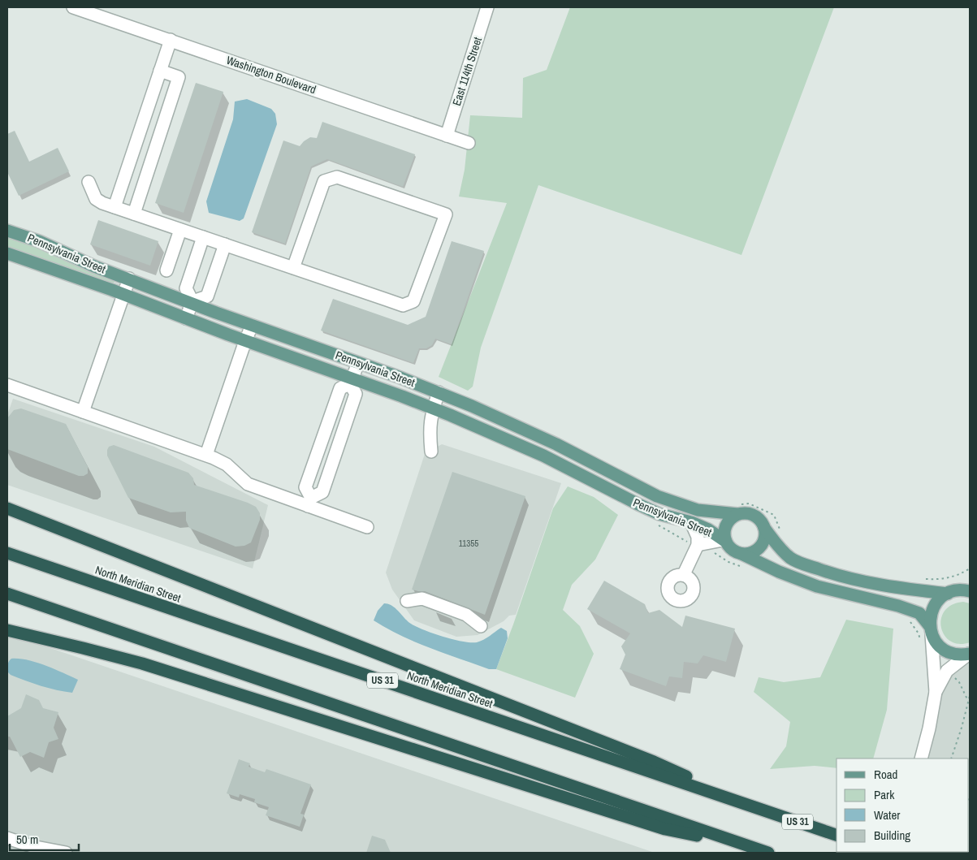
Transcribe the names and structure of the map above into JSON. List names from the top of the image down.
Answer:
{
  "streets": {
    "highway": ["North Meridian Street", "US 31"],
    "main road": ["Pennsylvania Street"],
    "street": ["East 114th Street", "Washington Boulevard"]
  },
  "crossings": [
    ["East 114th Street", "Washington Boulevard"]
  ],
  "house_numbers": ["11355"],
  "legend": [
    "Road",
    "Park",
    "Water",
    "Building"
  ],
  "scale_bar": "50 m"
}
